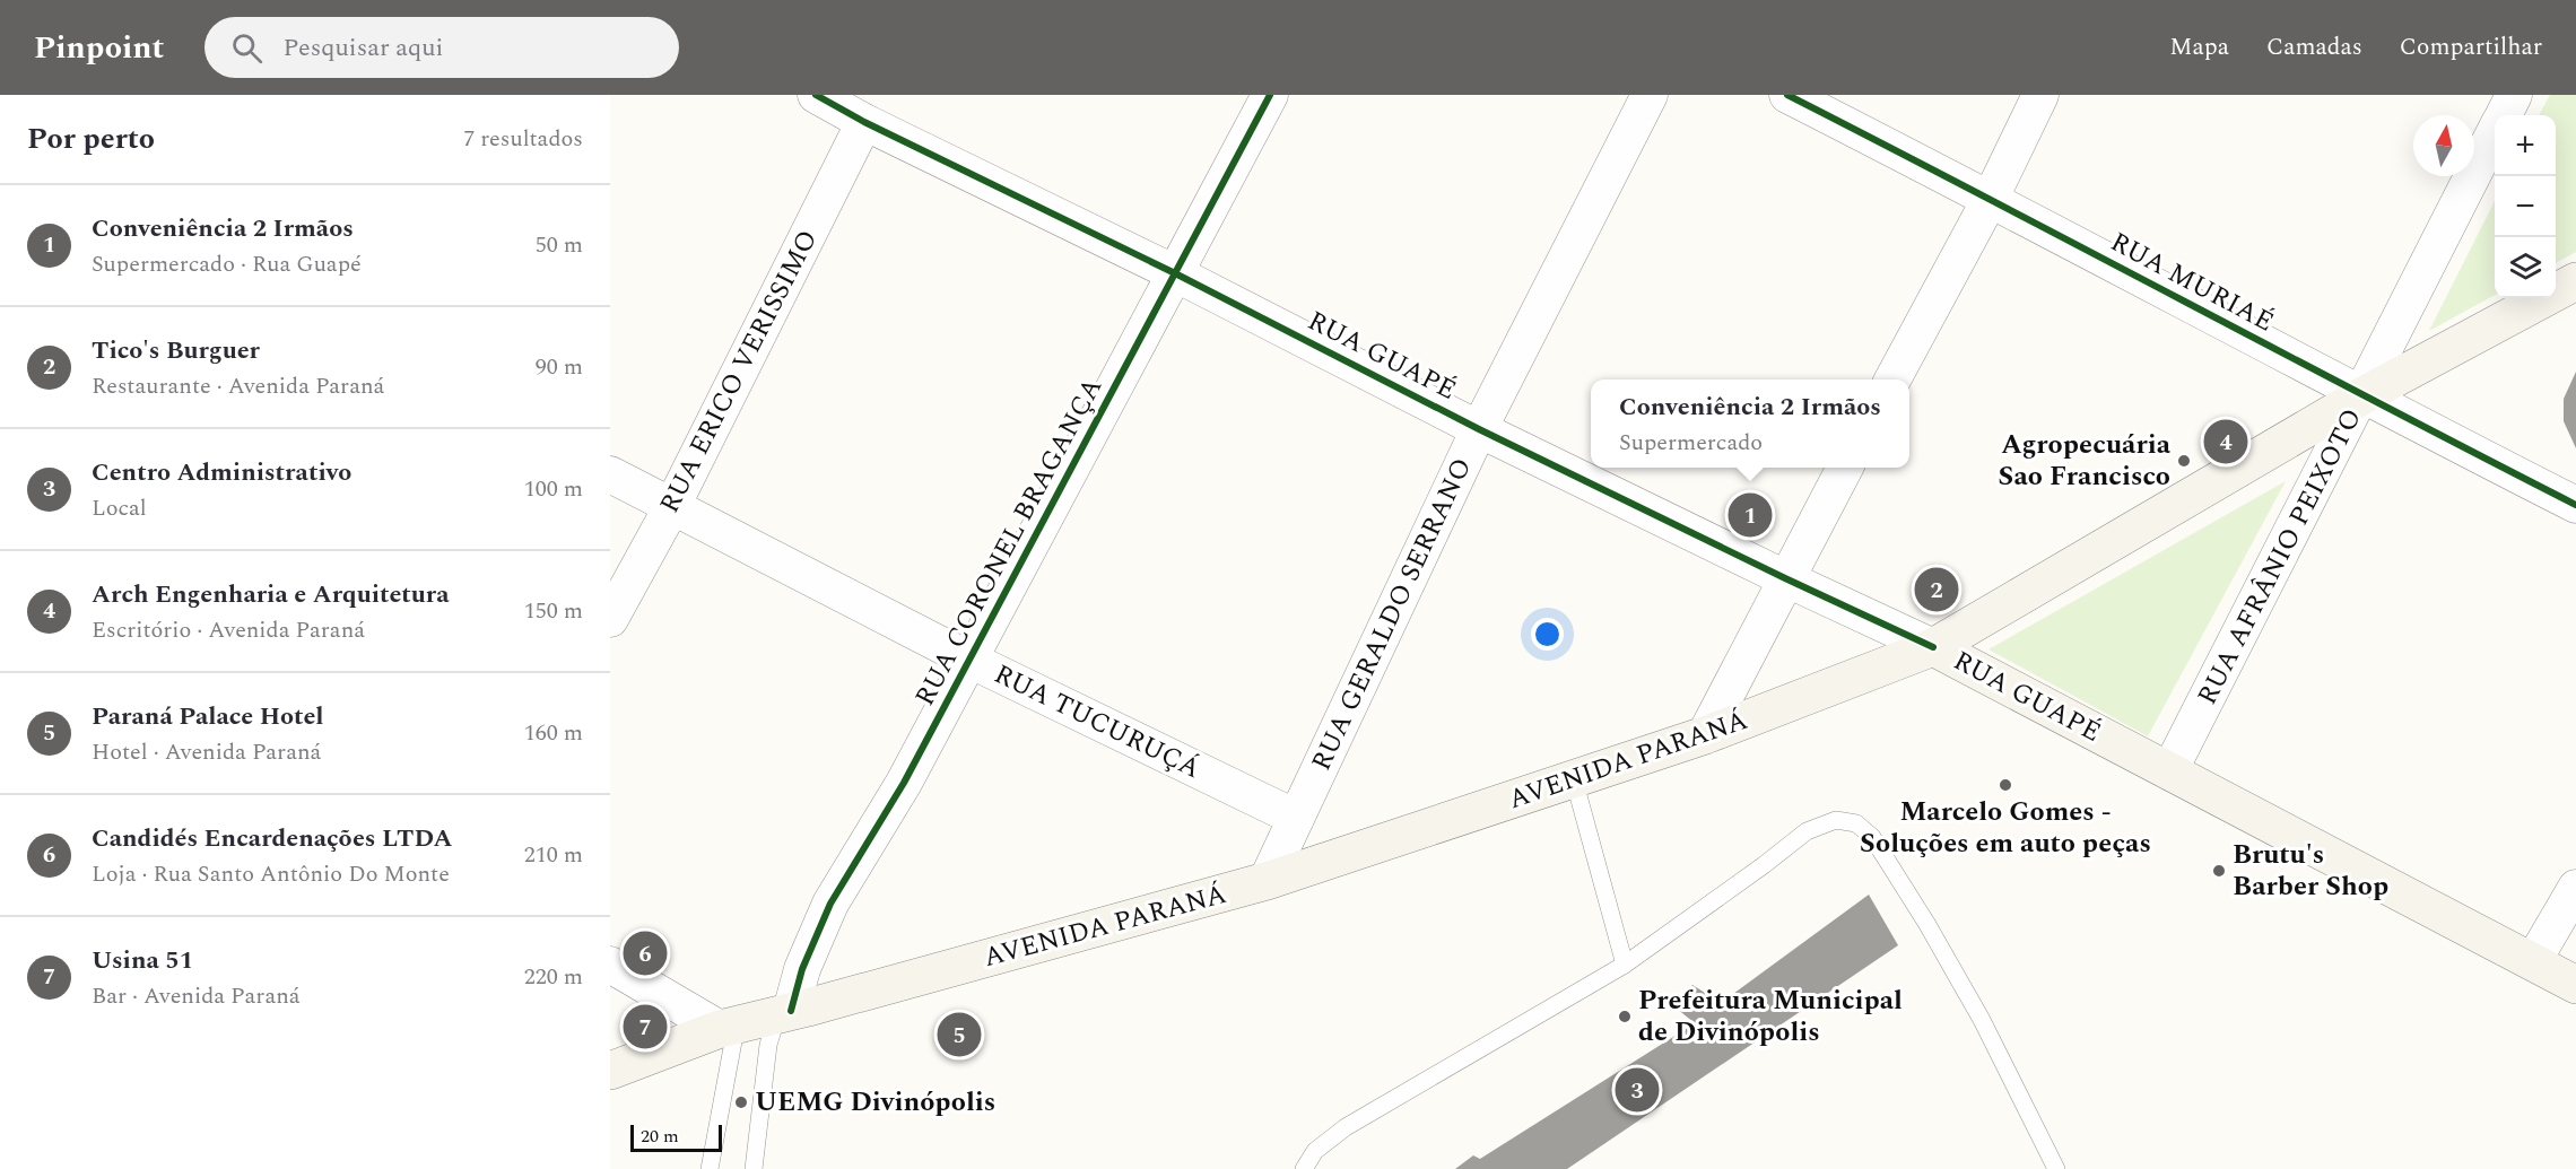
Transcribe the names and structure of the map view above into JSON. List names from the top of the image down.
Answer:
{
  "streets": {
    "main road": ["RUA GUAPÉ", "AVENIDA PARANÁ"],
    "street": [
      "RUA MURIAÉ",
      "RUA ERICO VERISSIMO",
      "RUA CORONEL BRAGANÇA",
      "RUA AFRÂNIO PEIXOTO",
      "RUA GERALDO SERRANO",
      "RUA TUCURUÇÁ"
    ]
  },
  "crossings": [
    ["RUA MURIAÉ", "RUA AFRÂNIO PEIXOTO"],
    ["RUA MURIAÉ", "AVENIDA PARANÁ"],
    ["RUA GUAPÉ", "RUA ERICO VERISSIMO"],
    ["RUA GUAPÉ", "RUA CORONEL BRAGANÇA"],
    ["RUA GUAPÉ", "RUA AFRÂNIO PEIXOTO"],
    ["RUA GUAPÉ", "RUA GERALDO SERRANO"],
    ["RUA GUAPÉ", "AVENIDA PARANÁ"],
    ["RUA ERICO VERISSIMO", "RUA TUCURUÇÁ"],
    ["RUA CORONEL BRAGANÇA", "RUA TUCURUÇÁ"],
    ["RUA CORONEL BRAGANÇA", "AVENIDA PARANÁ"],
    ["RUA AFRÂNIO PEIXOTO", "AVENIDA PARANÁ"],
    ["RUA GERALDO SERRANO", "RUA TUCURUÇÁ"],
    ["RUA GERALDO SERRANO", "AVENIDA PARANÁ"]
  ],
  "places": [
    "Agropecuária Sao Francisco",
    "Marcelo Gomes - Soluções em auto peças",
    "Brutu's Barber Shop",
    "Prefeitura Municipal de Divinópolis",
    "UEMG Divinópolis"
  ],
  "scale_bar": "20 m",
  "north": "top",
  "page": {
    "header": "Pinpoint",
    "search": "Pesquisar aqui",
    "nav": ["Mapa", "Camadas", "Compartilhar"],
    "heading": ["Por perto", "7 resultados"],
    "map_buttons": ["+", "−"],
    "list": [
      {
        "mark": "1",
        "name": "Conveniência 2 Irmãos",
        "note": "Supermercado · Rua Guapé",
        "value": "50 m"
      },
      {
        "mark": "2",
        "name": "Tico's Burguer",
        "note": "Restaurante · Avenida Paraná",
        "value": "90 m"
      },
      {
        "mark": "3",
        "name": "Centro Administrativo",
        "note": "Local",
        "value": "100 m"
      },
      {
        "mark": "4",
        "name": "Arch Engenharia e Arquitetura",
        "note": "Escritório · Avenida Paraná",
        "value": "150 m"
      },
      {
        "mark": "5",
        "name": "Paraná Palace Hotel",
        "note": "Hotel · Avenida Paraná",
        "value": "160 m"
      },
      {
        "mark": "6",
        "name": "Candidés Encardenações LTDA",
        "note": "Loja · Rua Santo Antônio Do Monte",
        "value": "210 m"
      },
      {
        "mark": "7",
        "name": "Usina 51",
        "note": "Bar · Avenida Paraná",
        "value": "220 m"
      }
    ],
    "popup": ["Conveniência 2 Irmãos", "Supermercado"],
    "pins": [
      "4",
      "1",
      "2",
      "6",
      "7",
      "5",
      "3"
    ],
    "scale": "20 m"
  }
}
